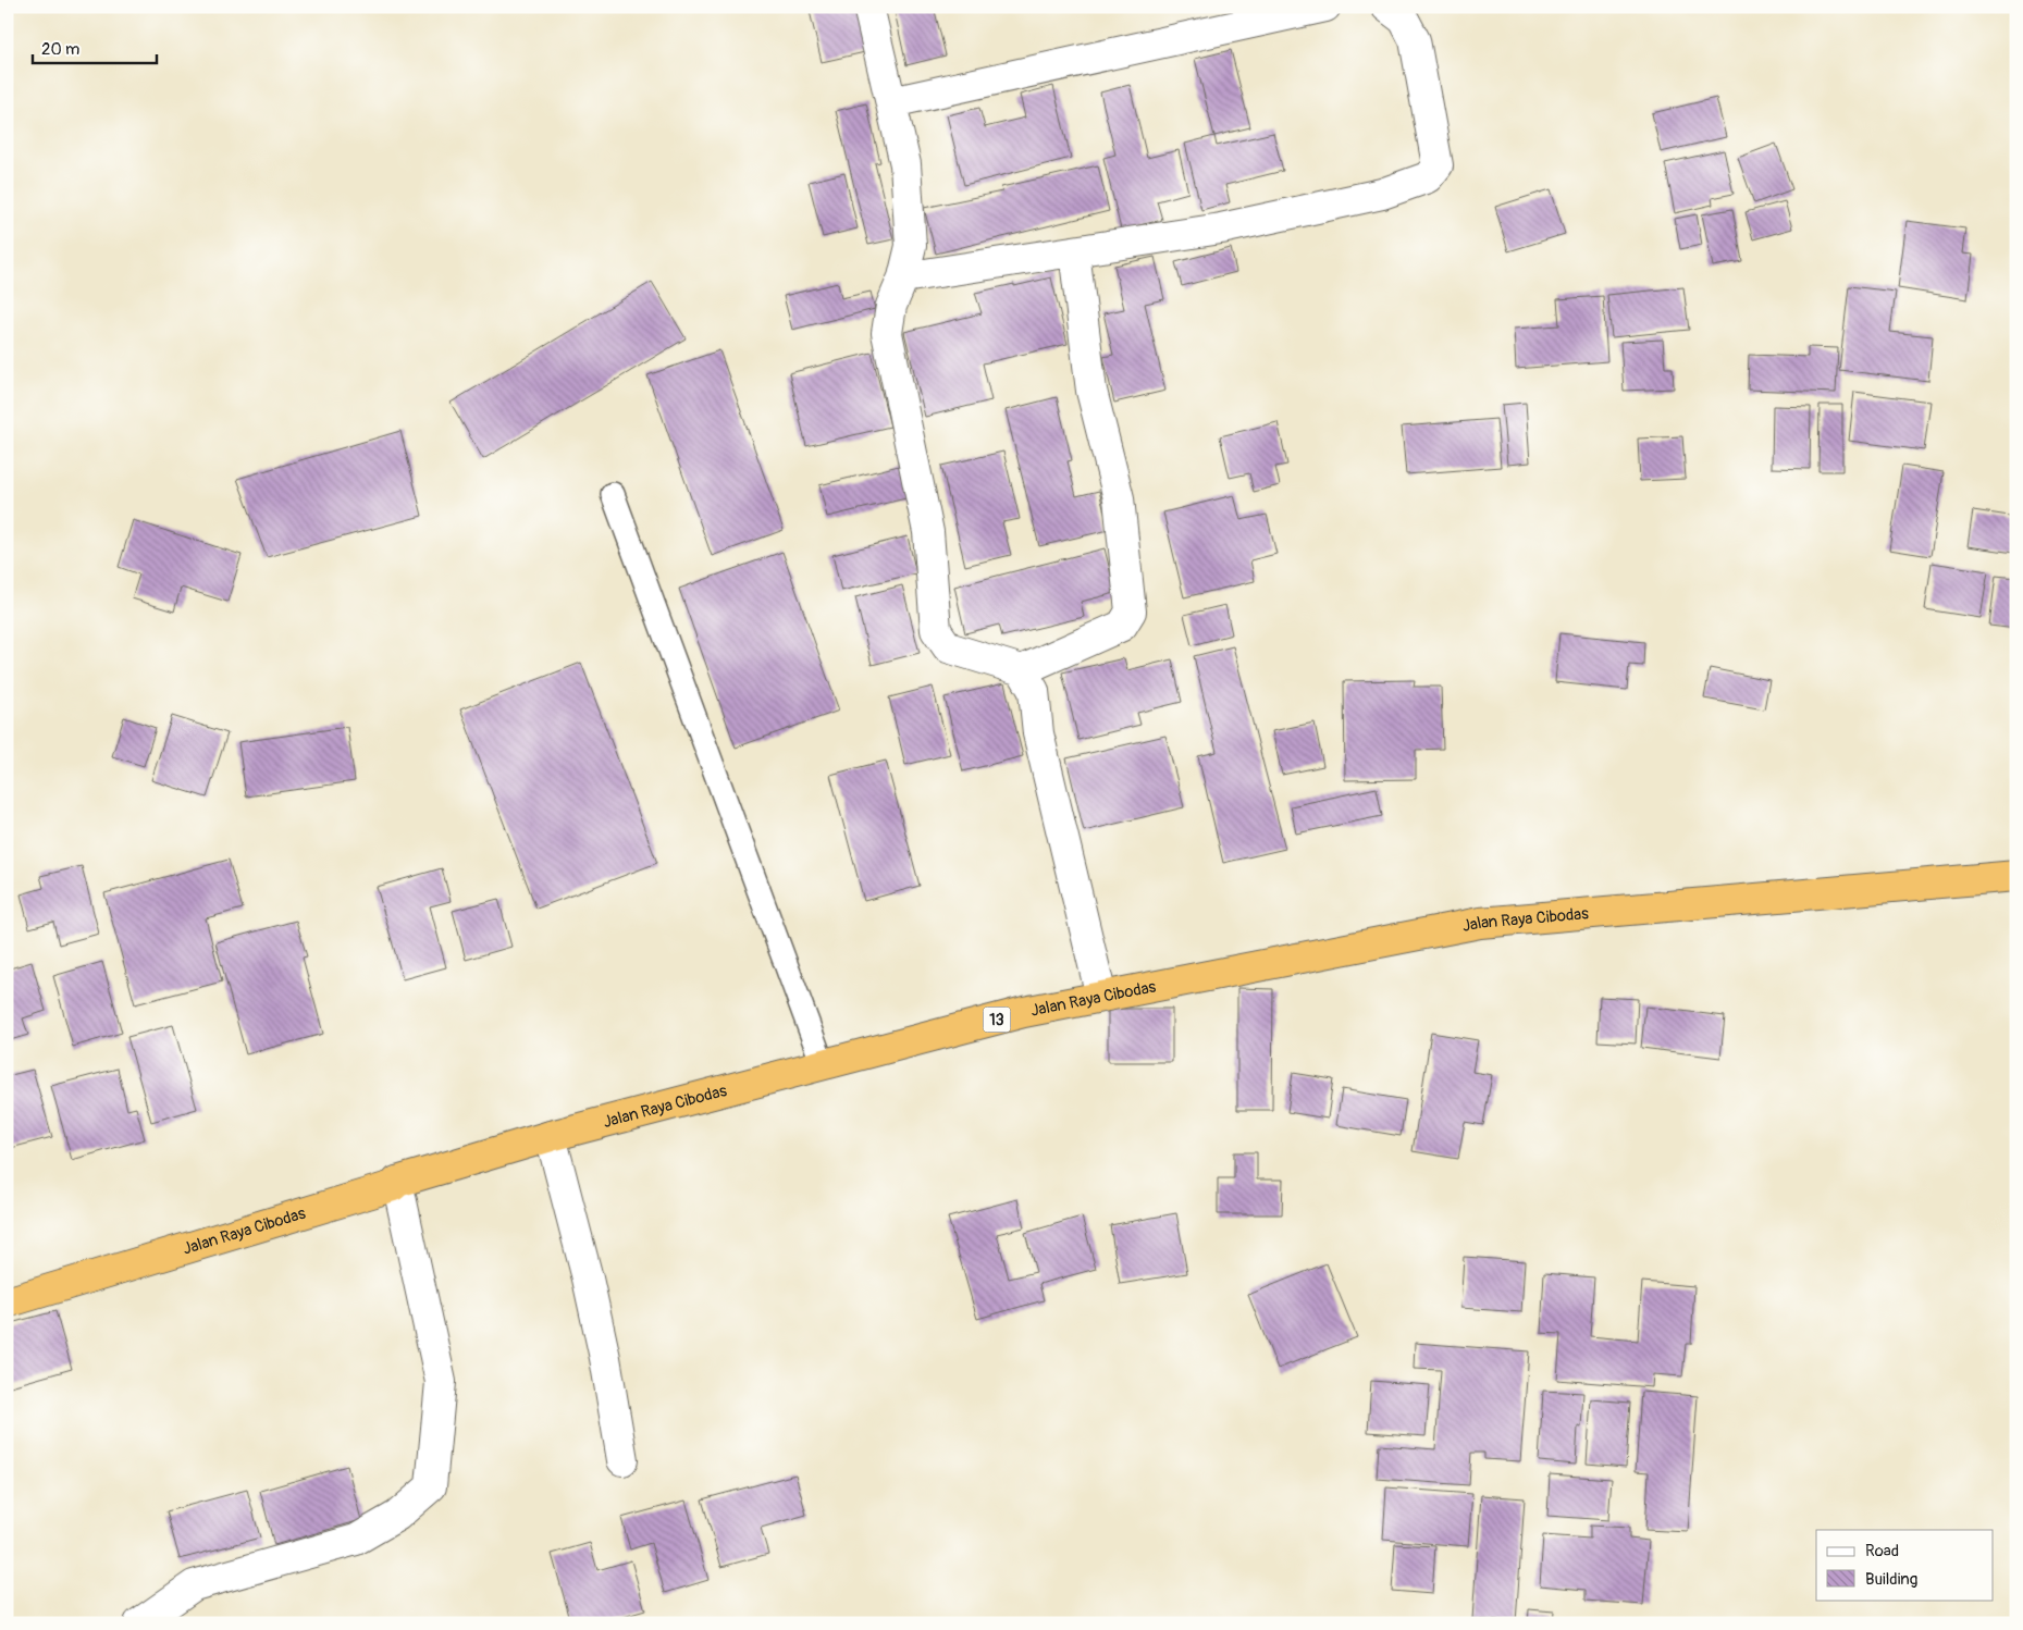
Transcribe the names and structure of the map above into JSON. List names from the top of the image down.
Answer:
{
  "streets": {
    "highway": ["Jalan Raya Cibodas", "13"]
  },
  "legend": ["Road", "Building"],
  "scale_bar": "20 m"
}
